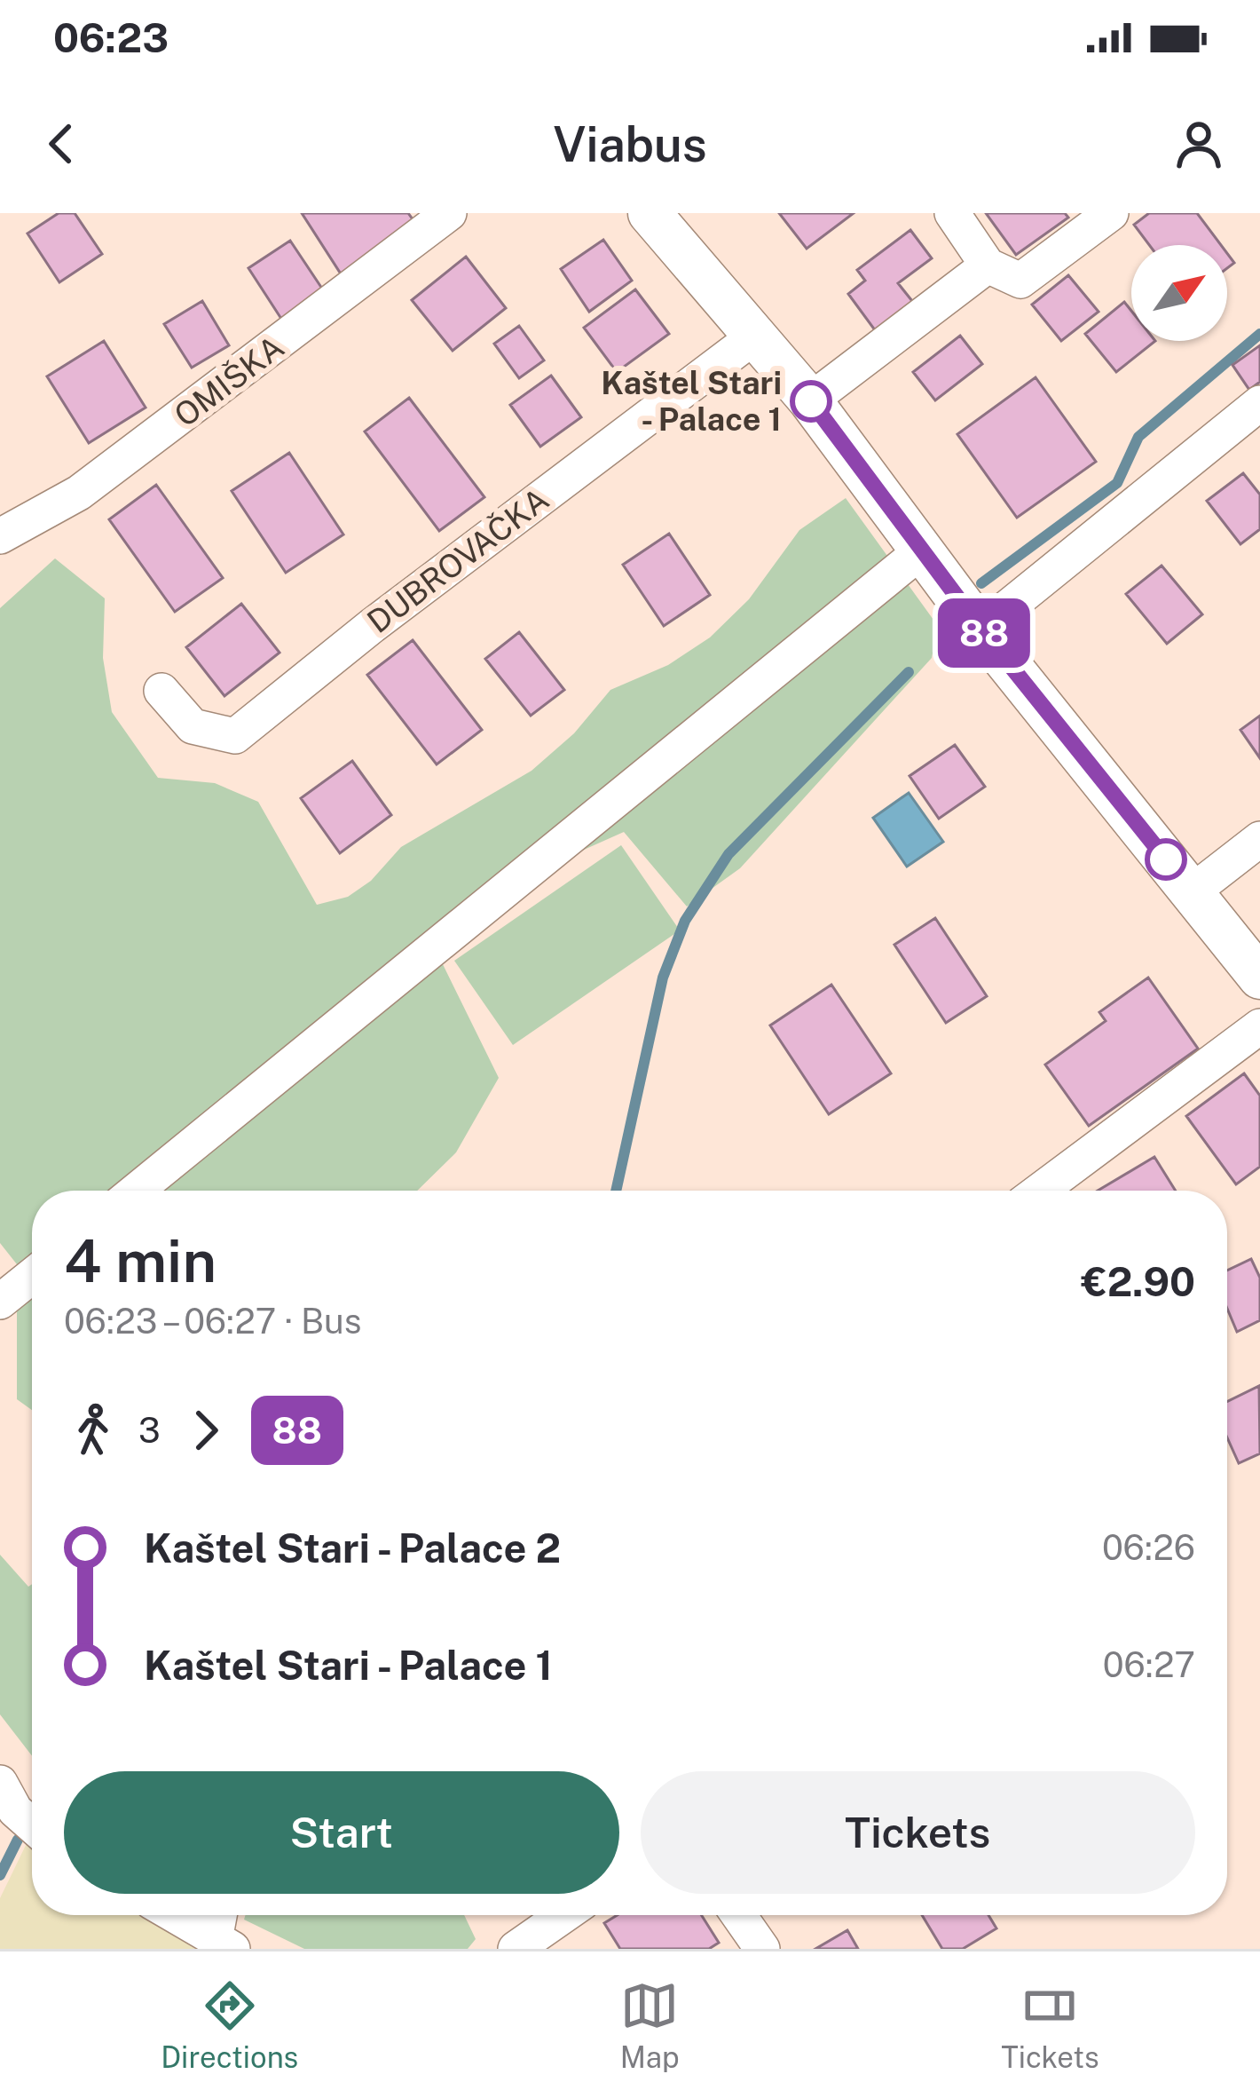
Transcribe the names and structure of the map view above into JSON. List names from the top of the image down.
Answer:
{
  "streets": {
    "street": ["OMIŠKA", "DUBROVAČKA"]
  },
  "places": ["Kaštel Stari - Palace 1"],
  "lines": ["bus line 88"],
  "north": "top right",
  "page": {
    "status": "06:23",
    "header": "Viabus",
    "on_map": "88",
    "heading": ["4 min", "06:23 – 06:27 · Bus", "€2.90"],
    "legs": ["3", "88"],
    "list": [
      {
        "name": "Kaštel Stari - Palace 2",
        "value": "06:26"
      },
      {
        "name": "Kaštel Stari - Palace 1",
        "value": "06:27"
      }
    ],
    "buttons": ["Start", "Tickets"],
    "tabs": ["Directions", "Map", "Tickets"]
  }
}
